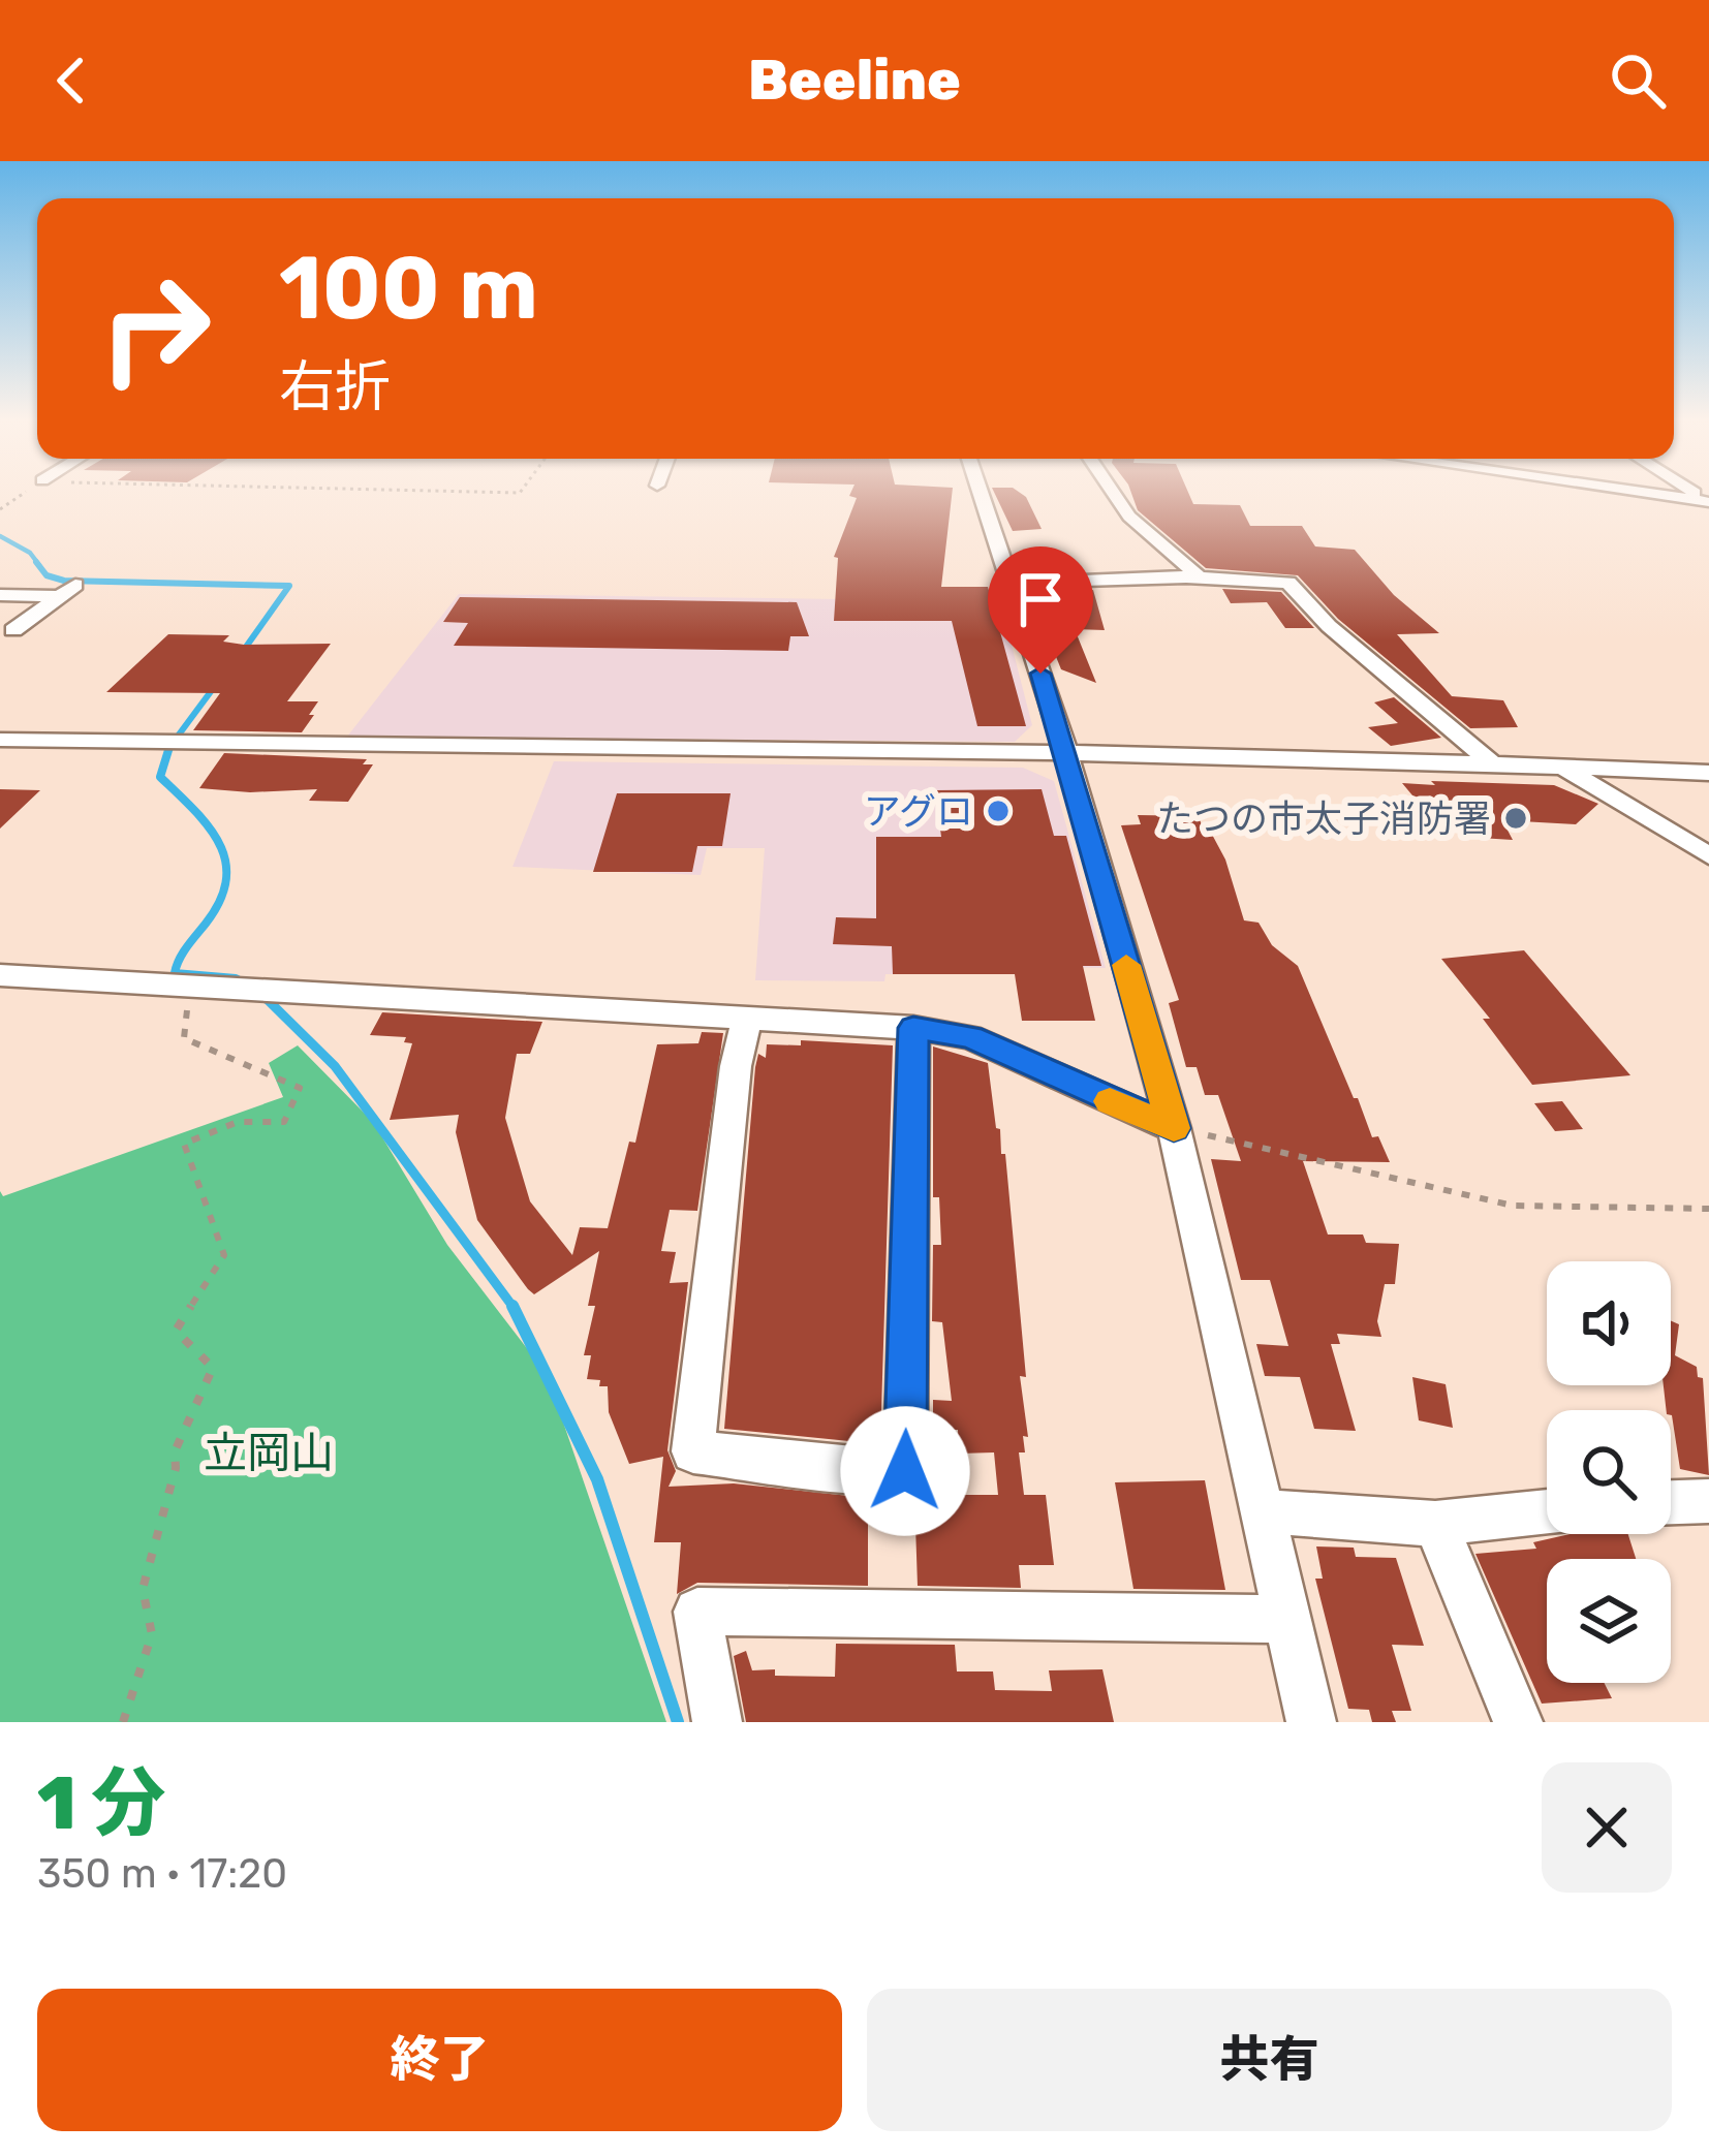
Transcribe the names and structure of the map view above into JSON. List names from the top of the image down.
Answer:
{
  "parks": ["立岡山"],
  "places": ["アグロ", "たつの市太子消防署"],
  "page": {
    "header": "Beeline",
    "turn": ["100 m", "右折"],
    "heading": ["1 分", "350 m · 17:20"],
    "buttons": ["終了", "共有"]
  }
}
